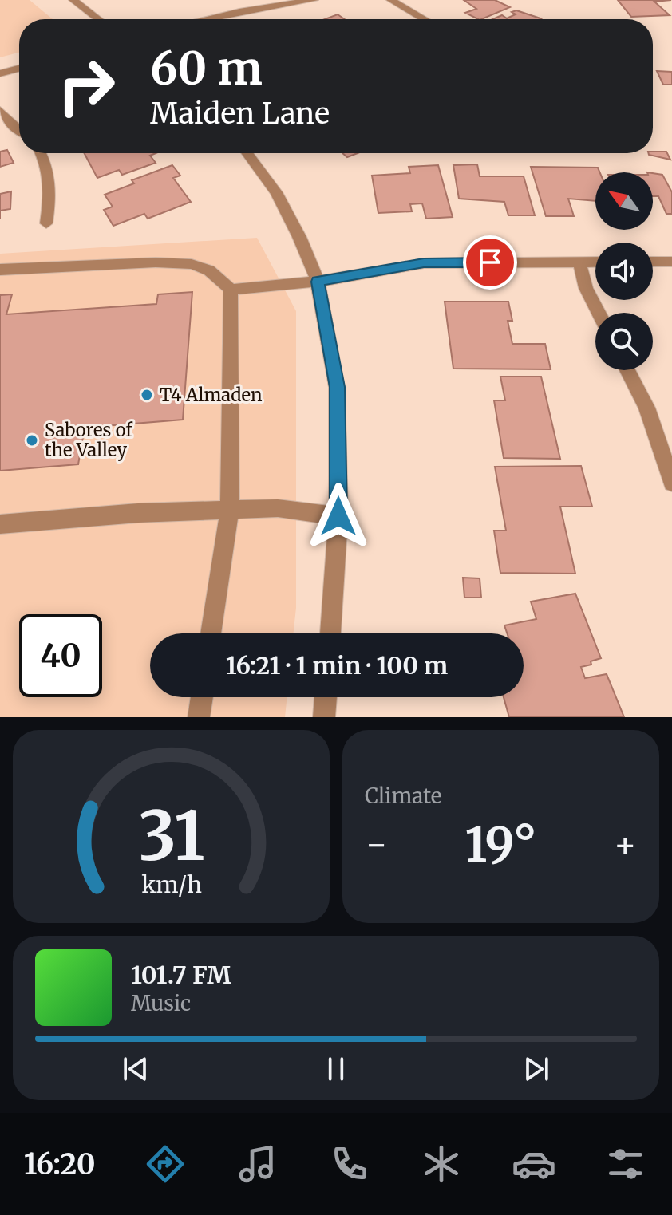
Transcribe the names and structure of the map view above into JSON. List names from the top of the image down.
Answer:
{
  "places": ["T4 Almaden", "Sabores of the Valley"],
  "north": "top left",
  "page": {
    "turn": ["60 m", "Maiden Lane"],
    "limit": "40",
    "trip": "16:21 · 1 min · 100 m",
    "tile": "Climate",
    "heat": ["−", "19°", "+"],
    "song": ["101.7 FM", "Music"],
    "tabs": "16:20",
    "gauge": ["31", "km/h"]
  }
}
